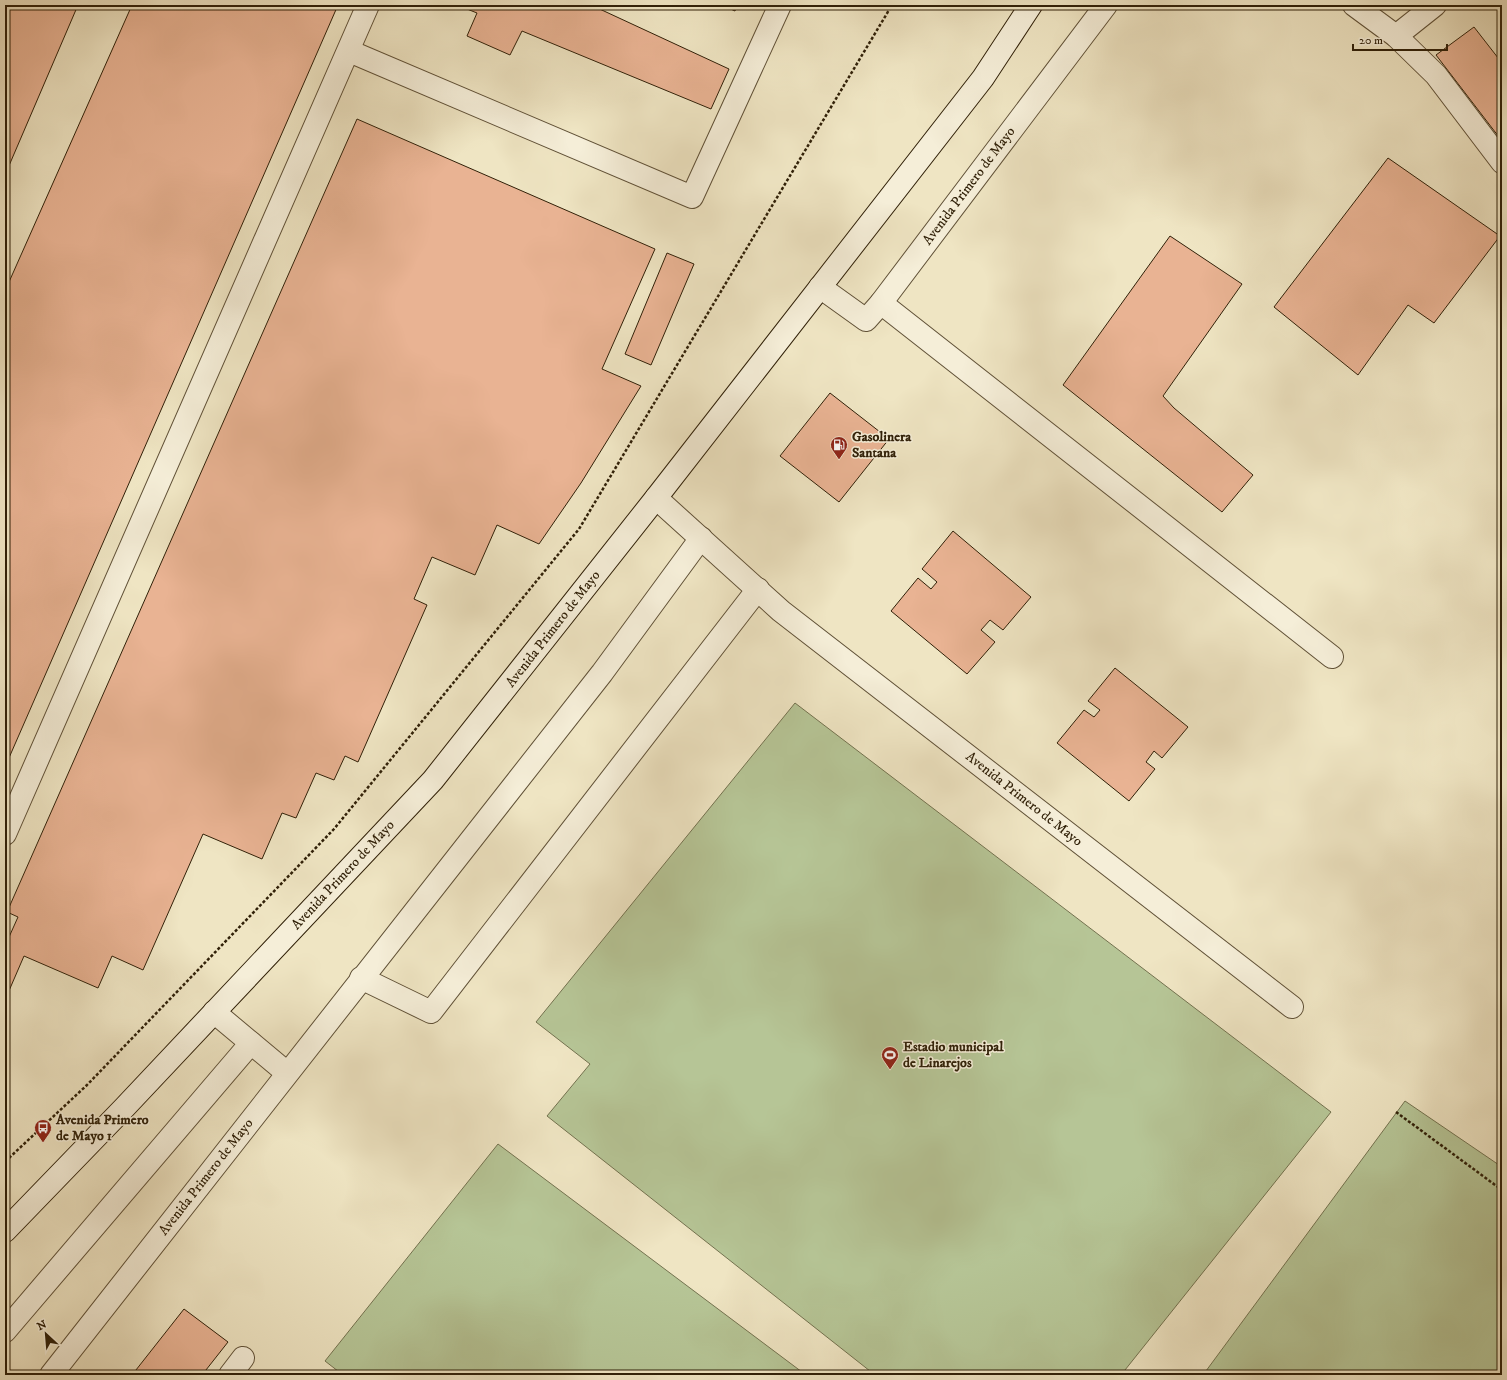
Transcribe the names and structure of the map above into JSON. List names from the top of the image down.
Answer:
{
  "streets": {
    "street": ["Avenida Primero de Mayo"]
  },
  "places": {
    "fuel station": ["Gasolinera Santana"],
    "sports": ["Estadio municipal de Linarejos"],
    "bus stop": ["Avenida Primero de Mayo 1"]
  },
  "scale_bar": "20 m",
  "north": "top left"
}
